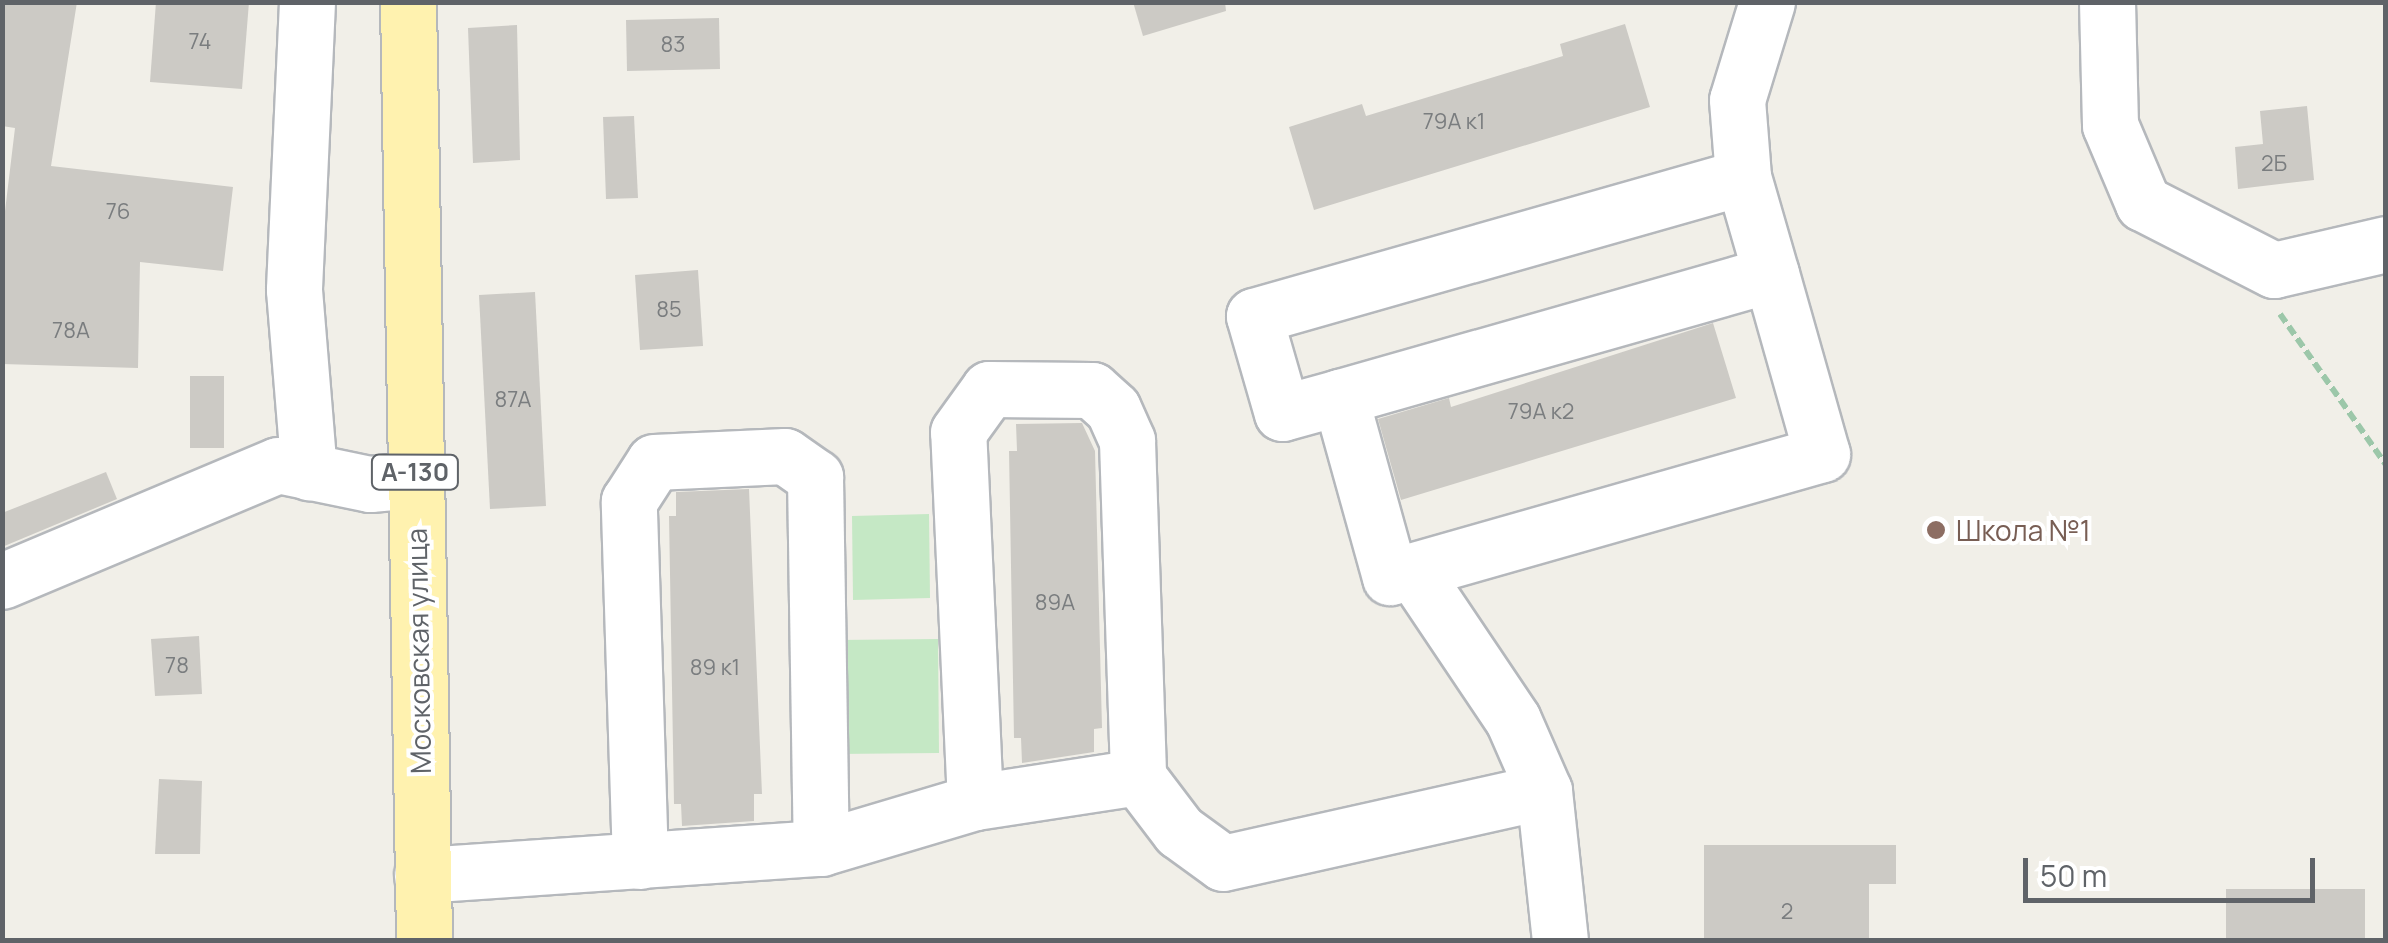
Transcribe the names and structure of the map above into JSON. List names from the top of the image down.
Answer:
{
  "streets": {
    "main road": ["А-130", "Московская улица"]
  },
  "places": ["Школа №1"],
  "house_numbers": [
    "74",
    "83",
    "79А к1",
    "2Б",
    "76",
    "85",
    "78А",
    "87А",
    "79А к2",
    "89А",
    "78",
    "89 к1",
    "2"
  ],
  "scale_bar": "50 m"
}
